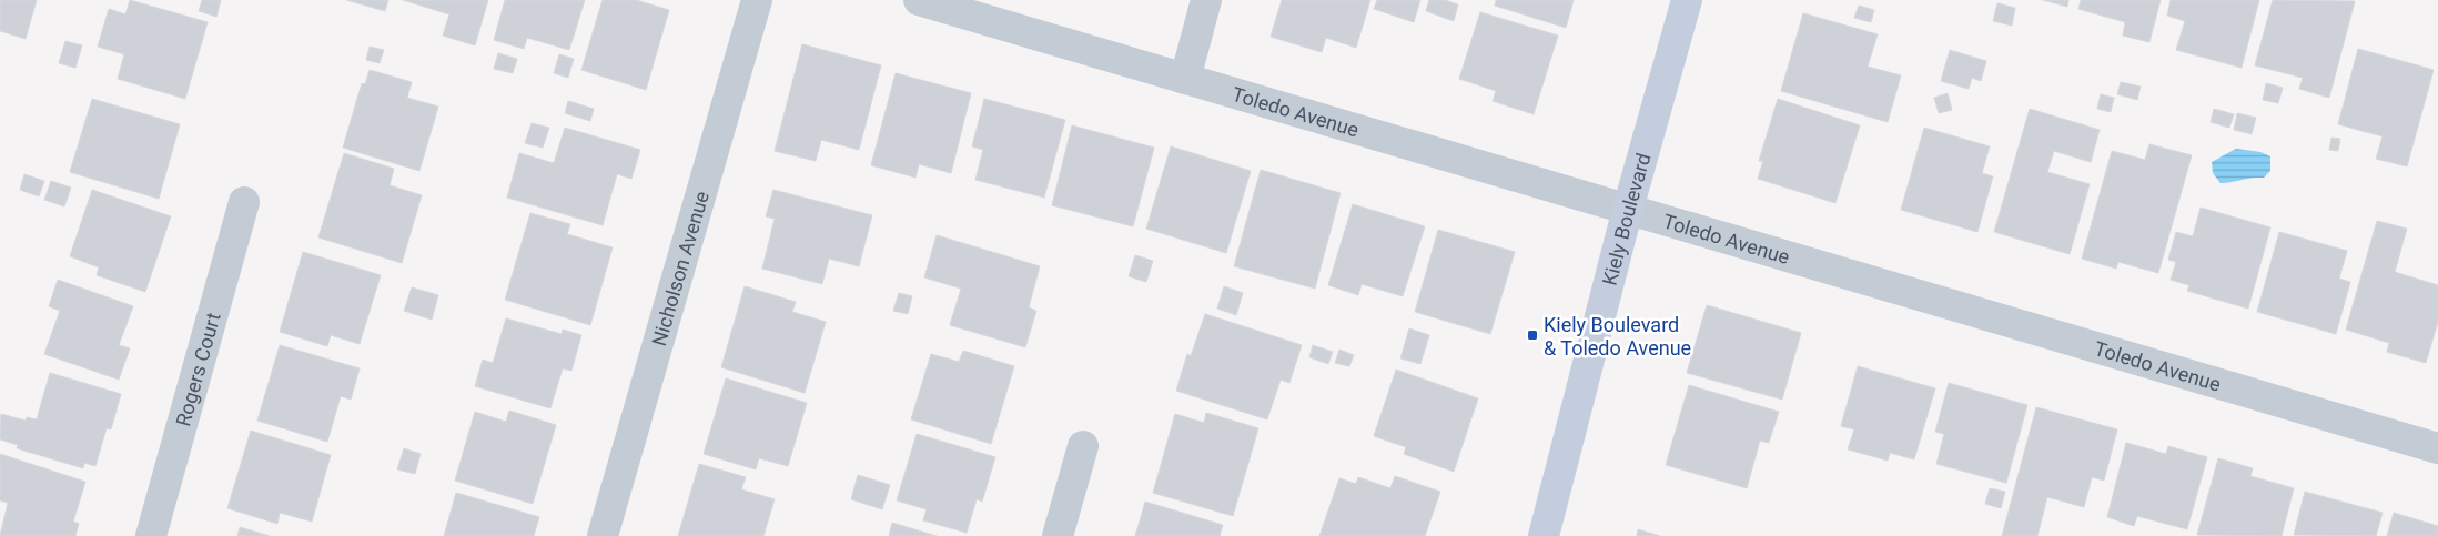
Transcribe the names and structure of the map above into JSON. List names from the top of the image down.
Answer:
{
  "streets": {
    "main road": ["Kiely Boulevard"],
    "street": ["Toledo Avenue", "Nicholson Avenue", "Rogers Court"]
  },
  "crossings": [
    ["Toledo Avenue", "Kiely Boulevard"]
  ],
  "places": {
    "transit": ["Kiely Boulevard & Toledo Avenue"]
  }
}
